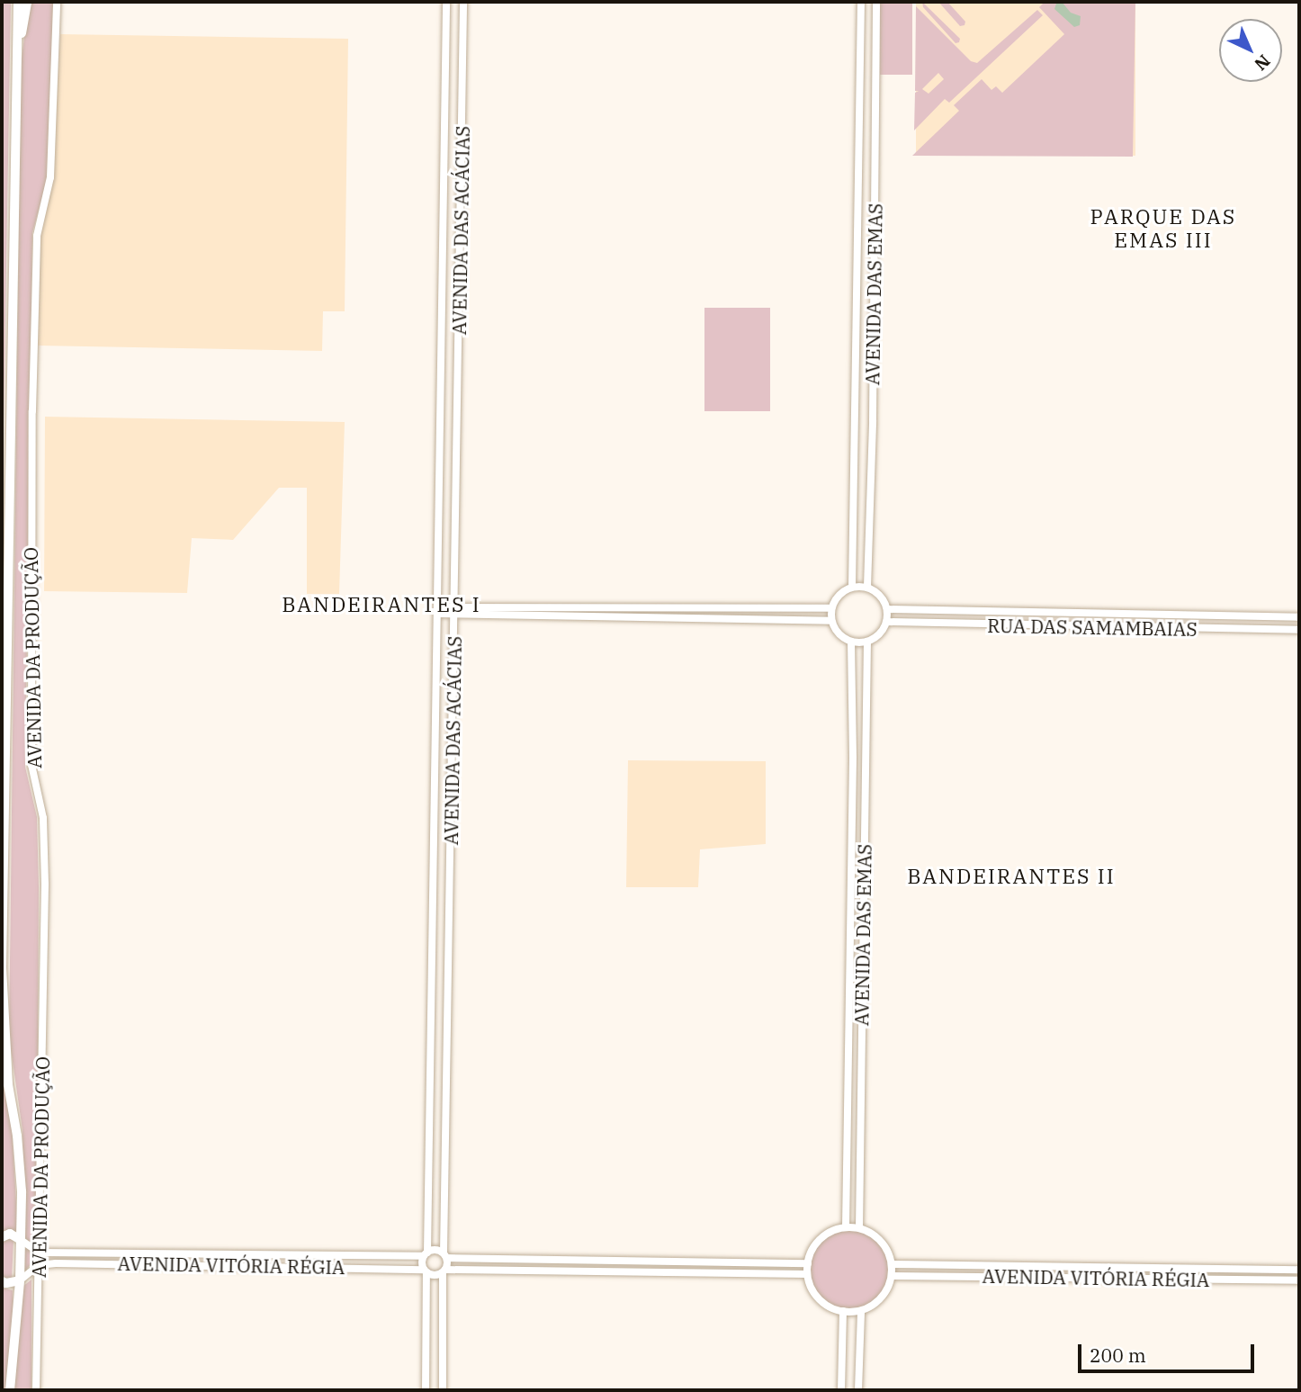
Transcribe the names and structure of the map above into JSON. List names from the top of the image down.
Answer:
{
  "streets": {
    "street": [
      "AVENIDA DAS ACÁCIAS",
      "AVENIDA DAS EMAS",
      "RUA DAS SAMAMBAIAS",
      "AVENIDA DA PRODUÇÃO",
      "AVENIDA VITÓRIA RÉGIA"
    ]
  },
  "crossings": [
    ["AVENIDA DAS ACÁCIAS", "AVENIDA VITÓRIA RÉGIA"],
    ["AVENIDA DAS EMAS", "RUA DAS SAMAMBAIAS"],
    ["AVENIDA DAS EMAS", "AVENIDA VITÓRIA RÉGIA"],
    ["AVENIDA DA PRODUÇÃO", "AVENIDA VITÓRIA RÉGIA"]
  ],
  "districts": ["PARQUE DAS EMAS III", "BANDEIRANTES I", "BANDEIRANTES II"],
  "scale_bar": "200 m",
  "north": "bottom right"
}
